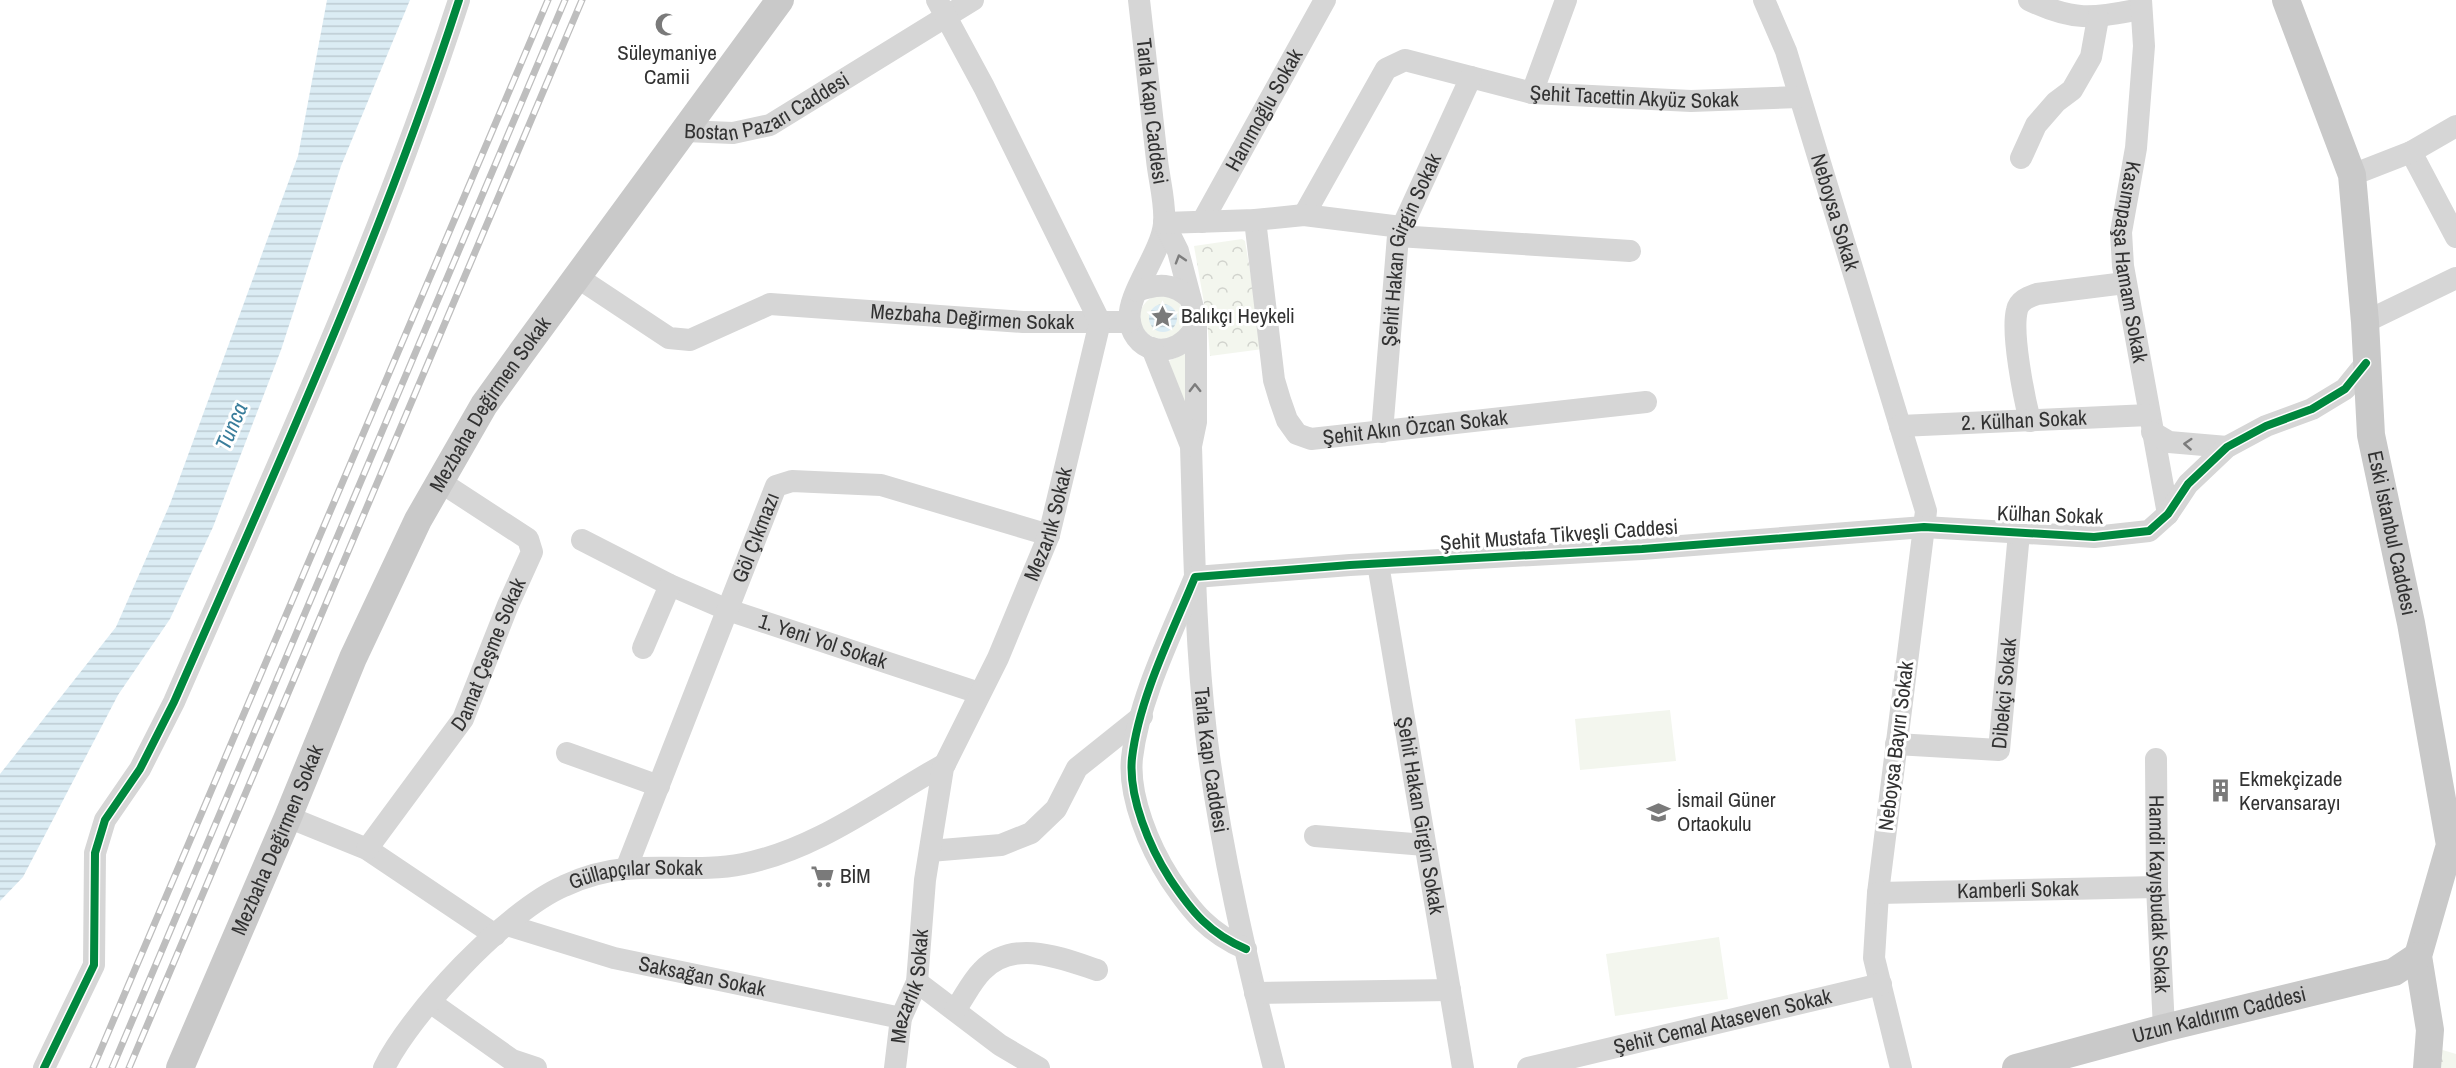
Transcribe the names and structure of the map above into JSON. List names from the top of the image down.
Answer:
{
  "streets": {
    "main road": [
      "Bostan Pazarı Caddesi",
      "Mezbaha Değirmen Sokak",
      "Eski İstanbul Caddesi",
      "Uzun Kaldırım Caddesi"
    ],
    "street": [
      "Şehit Tacettin Akyüz Sokak",
      "Hanımoğlu Sokak",
      "Tarla Kapı Caddesi",
      "Neboysa Sokak",
      "Şehit Hakan Girgin Sokak",
      "Kasımpaşa Hamam Sokak",
      "2. Külhan Sokak",
      "Şehit Akın Özcan Sokak",
      "Külhan Sokak",
      "Mezarlık Sokak",
      "Şehit Mustafa Tikveşli Caddesi",
      "Göl Çıkmazı",
      "1. Yeni Yol Sokak",
      "Damat Çeşme Sokak",
      "Dibekçi Sokak",
      "Neboysa Bayırı Sokak",
      "Güllapçılar Sokak",
      "Kamberli Sokak",
      "Hamdi Kayışbudak Sokak",
      "Saksağan Sokak",
      "Şehit Cemal Ataseven Sokak"
    ]
  },
  "crossings": [
    ["Şehit Tacettin Akyüz Sokak", "Neboysa Sokak"],
    ["Şehit Tacettin Akyüz Sokak", "Şehit Hakan Girgin Sokak"],
    ["Bostan Pazarı Caddesi", "Mezbaha Değirmen Sokak"],
    ["Tarla Kapı Caddesi", "Mezbaha Değirmen Sokak"],
    ["Tarla Kapı Caddesi", "Şehit Mustafa Tikveşli Caddesi"],
    ["Neboysa Sokak", "2. Külhan Sokak"],
    ["Neboysa Sokak", "Neboysa Bayırı Sokak"],
    ["Şehit Hakan Girgin Sokak", "Şehit Akın Özcan Sokak"],
    ["Şehit Hakan Girgin Sokak", "Şehit Mustafa Tikveşli Caddesi"],
    ["Kasımpaşa Hamam Sokak", "2. Külhan Sokak"],
    ["Kasımpaşa Hamam Sokak", "Külhan Sokak"],
    ["Mezbaha Değirmen Sokak", "Mezarlık Sokak"],
    ["Mezbaha Değirmen Sokak", "Damat Çeşme Sokak"],
    ["Mezbaha Değirmen Sokak", "Saksağan Sokak"],
    ["2. Külhan Sokak", "Neboysa Bayırı Sokak"],
    ["Külhan Sokak", "Eski İstanbul Caddesi"],
    ["Külhan Sokak", "Şehit Mustafa Tikveşli Caddesi"],
    ["Külhan Sokak", "Dibekçi Sokak"],
    ["Külhan Sokak", "Neboysa Bayırı Sokak"],
    ["Mezarlık Sokak", "Göl Çıkmazı"],
    ["Mezarlık Sokak", "1. Yeni Yol Sokak"],
    ["Mezarlık Sokak", "Güllapçılar Sokak"],
    ["Mezarlık Sokak", "Saksağan Sokak"],
    ["Eski İstanbul Caddesi", "Uzun Kaldırım Caddesi"],
    ["Şehit Mustafa Tikveşli Caddesi", "Neboysa Bayırı Sokak"],
    ["Göl Çıkmazı", "1. Yeni Yol Sokak"],
    ["Göl Çıkmazı", "Güllapçılar Sokak"],
    ["Damat Çeşme Sokak", "Saksağan Sokak"],
    ["Dibekçi Sokak", "Neboysa Bayırı Sokak"],
    ["Neboysa Bayırı Sokak", "Kamberli Sokak"],
    ["Neboysa Bayırı Sokak", "Şehit Cemal Ataseven Sokak"],
    ["Güllapçılar Sokak", "Saksağan Sokak"],
    ["Kamberli Sokak", "Hamdi Kayışbudak Sokak"],
    ["Hamdi Kayışbudak Sokak", "Uzun Kaldırım Caddesi"]
  ],
  "water": ["Tunca"],
  "places": {
    "mosque": ["Süleymaniye Camii"],
    "place": ["Balıkçı Heykeli"],
    "building": ["Ekmekçizade Kervansarayı"],
    "school or university": ["İsmail Güner Ortaokulu"],
    "supermarket": ["BİM"]
  }
}
